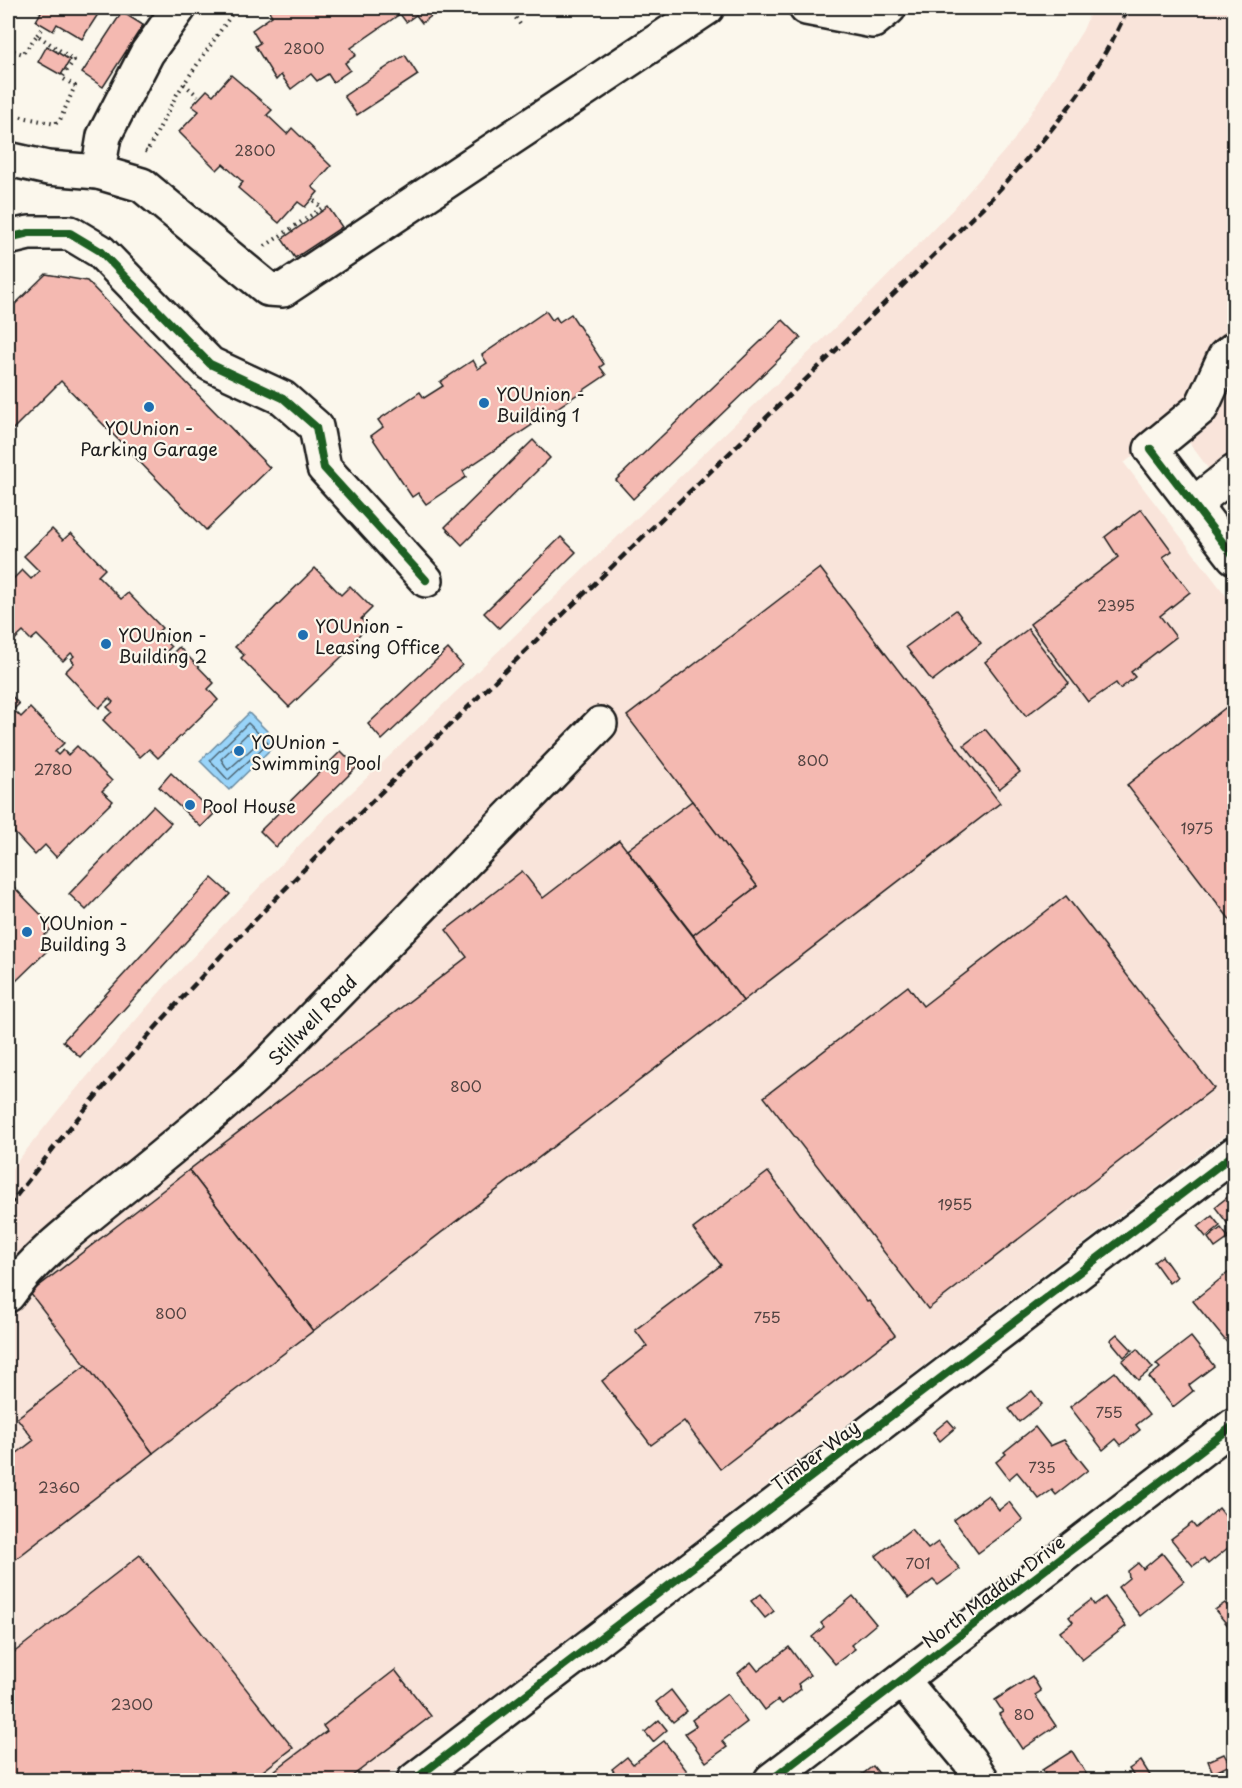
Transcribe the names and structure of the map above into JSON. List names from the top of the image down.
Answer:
{
  "streets": {
    "street": ["Stillwell Road", "Timber Way", "North Maddux Drive"]
  },
  "places": [
    "YOUnion - Building 1",
    "YOUnion - Parking Garage",
    "YOUnion - Leasing Office",
    "YOUnion - Building 2",
    "YOUnion - Swimming Pool",
    "Pool House",
    "YOUnion - Building 3"
  ],
  "house_numbers": [
    "2800",
    "2800",
    "2395",
    "800",
    "2780",
    "1975",
    "800",
    "1955",
    "800",
    "755",
    "755",
    "735",
    "2360",
    "701",
    "2300",
    "80"
  ]
}
